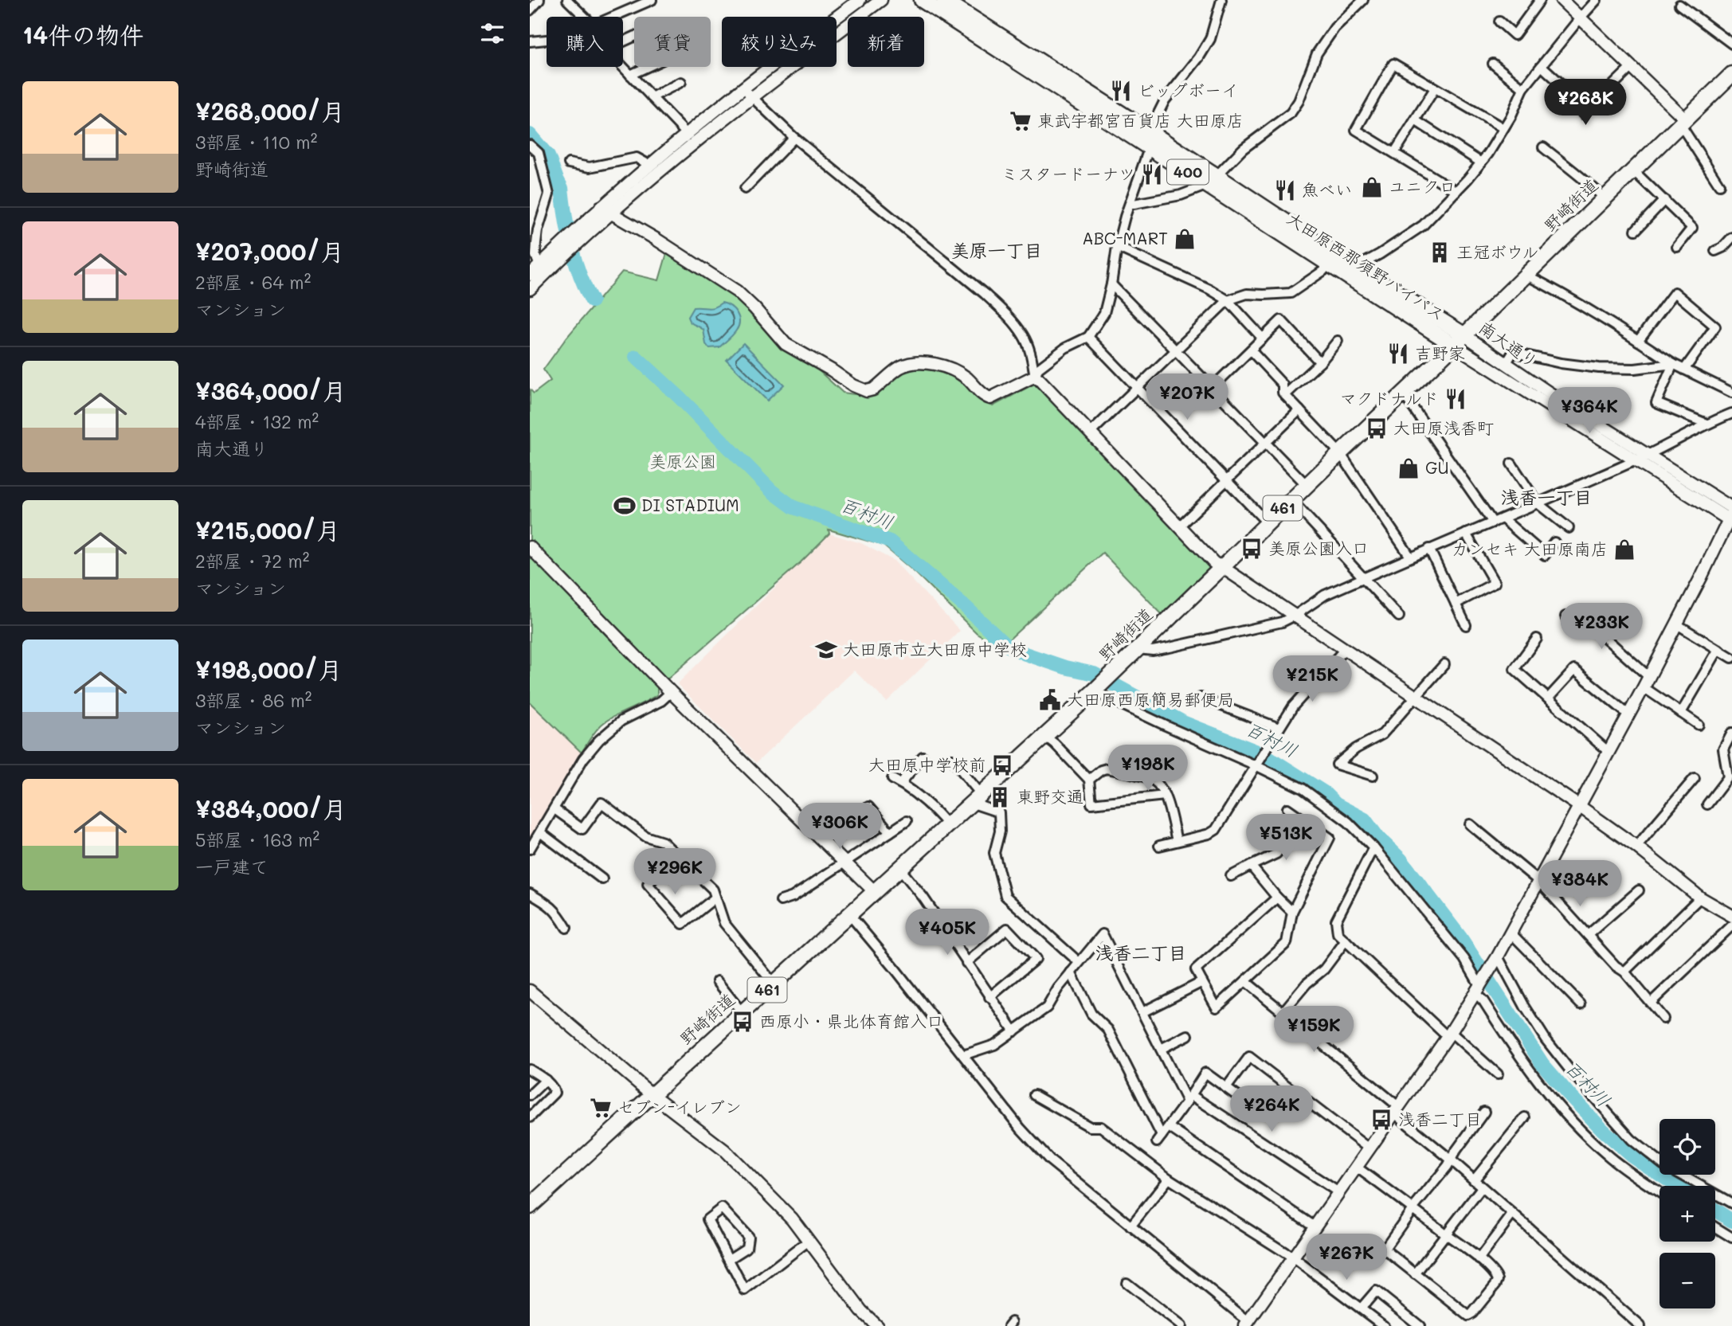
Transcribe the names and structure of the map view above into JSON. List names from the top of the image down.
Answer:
{
  "streets": {
    "highway": [
      "400",
      "野崎街道",
      "大田原西那須野バイパス",
      "461"
    ],
    "street": ["南大通り"]
  },
  "crossings": [
    ["野崎街道", "大田原西那須野バイパス"],
    ["野崎街道", "南大通り"],
    ["大田原西那須野バイパス", "南大通り"]
  ],
  "districts": ["美原一丁目", "浅香一丁目", "浅香二丁目"],
  "water": ["百村川"],
  "parks": ["美原公園"],
  "places": {
    "restaurant": [
      "ビッグボーイ",
      "ミスタードーナツ",
      "魚べい",
      "吉野家",
      "マクドナルド"
    ],
    "supermarket": ["東武宇都宮百貨店 大田原店", "セブン-イレブン"],
    "shop": [
      "ユニクロ",
      "ABC-MART",
      "GU",
      "カンセキ 大田原南店"
    ],
    "building": ["王冠ボウル", "東野交通"],
    "bus stop": [
      "大田原浅香町",
      "美原公園入口",
      "大田原中学校前",
      "西原小・県北体育館入口",
      "浅香二丁目"
    ],
    "sports": ["DI STADIUM"],
    "school or university": ["大田原市立大田原中学校"],
    "public building": ["大田原西原簡易郵便局"]
  },
  "page": {
    "heading": "14件の物件",
    "chip": [
      "購入",
      "賃貸",
      "絞り込み",
      "新着"
    ],
    "list": [
      {
        "name": "¥268,000/月",
        "note": "3部屋 · 110 m² · 野崎街道"
      },
      {
        "name": "¥207,000/月",
        "note": "2部屋 · 64 m² · マンション"
      },
      {
        "name": "¥364,000/月",
        "note": "4部屋 · 132 m² · 南大通り"
      },
      {
        "name": "¥215,000/月",
        "note": "2部屋 · 72 m² · マンション"
      },
      {
        "name": "¥198,000/月",
        "note": "3部屋 · 86 m² · マンション"
      },
      {
        "name": "¥384,000/月",
        "note": "5部屋 · 163 m² · 一戸建て"
      }
    ],
    "price": [
      "¥268K",
      "¥207K",
      "¥364K",
      "¥233K",
      "¥215K",
      "¥198K",
      "¥306K",
      "¥513K",
      "¥296K",
      "¥384K",
      "¥405K",
      "¥159K",
      "¥264K",
      "¥267K"
    ],
    "map_buttons": ["+", "−"]
  }
}
